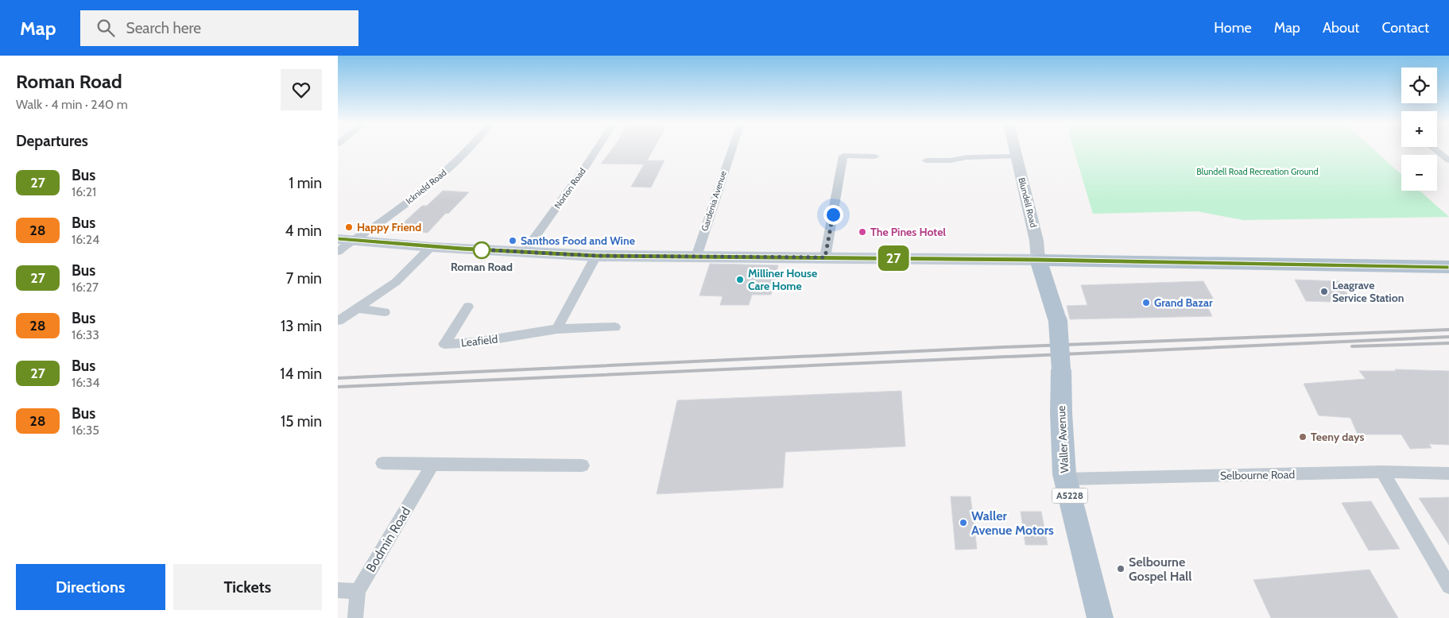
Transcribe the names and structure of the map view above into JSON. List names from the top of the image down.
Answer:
{
  "streets": {
    "main road": ["Waller Avenue", "A5228"],
    "street": [
      "Icknield Road",
      "Norton Road",
      "Gardenia Avenue",
      "Blundell Road",
      "Leafield",
      "Selbourne Road",
      "Bodmin Road"
    ]
  },
  "crossings": [
    ["Blundell Road", "Waller Avenue"],
    ["Waller Avenue", "Selbourne Road"]
  ],
  "parks": ["Blundell Road Recreation Ground"],
  "places": [
    "Happy Friend",
    "The Pines Hotel",
    "Santhos Food and Wine",
    "Roman Road",
    "Milliner House Care Home",
    "Leagrave Service Station",
    "Grand Bazar",
    "Teeny days",
    "Waller Avenue Motors",
    "Selbourne Gospel Hall"
  ],
  "lines": ["bus line 27"],
  "page": {
    "header": "Map",
    "search": "Search here",
    "nav": [
      "Home",
      "Map",
      "About",
      "Contact"
    ],
    "heading": [
      ["Roman Road", "Walk · 4 min · 240 m"],
      "Departures"
    ],
    "on_map": "27",
    "map_buttons": ["+", "−"],
    "list": [
      {
        "mark": "27",
        "name": "Bus",
        "note": "16:21",
        "value": "1 min"
      },
      {
        "mark": "28",
        "name": "Bus",
        "note": "16:24",
        "value": "4 min"
      },
      {
        "mark": "27",
        "name": "Bus",
        "note": "16:27",
        "value": "7 min"
      },
      {
        "mark": "28",
        "name": "Bus",
        "note": "16:33",
        "value": "13 min"
      },
      {
        "mark": "27",
        "name": "Bus",
        "note": "16:34",
        "value": "14 min"
      },
      {
        "mark": "28",
        "name": "Bus",
        "note": "16:35",
        "value": "15 min"
      }
    ],
    "buttons": ["Directions", "Tickets"]
  }
}
